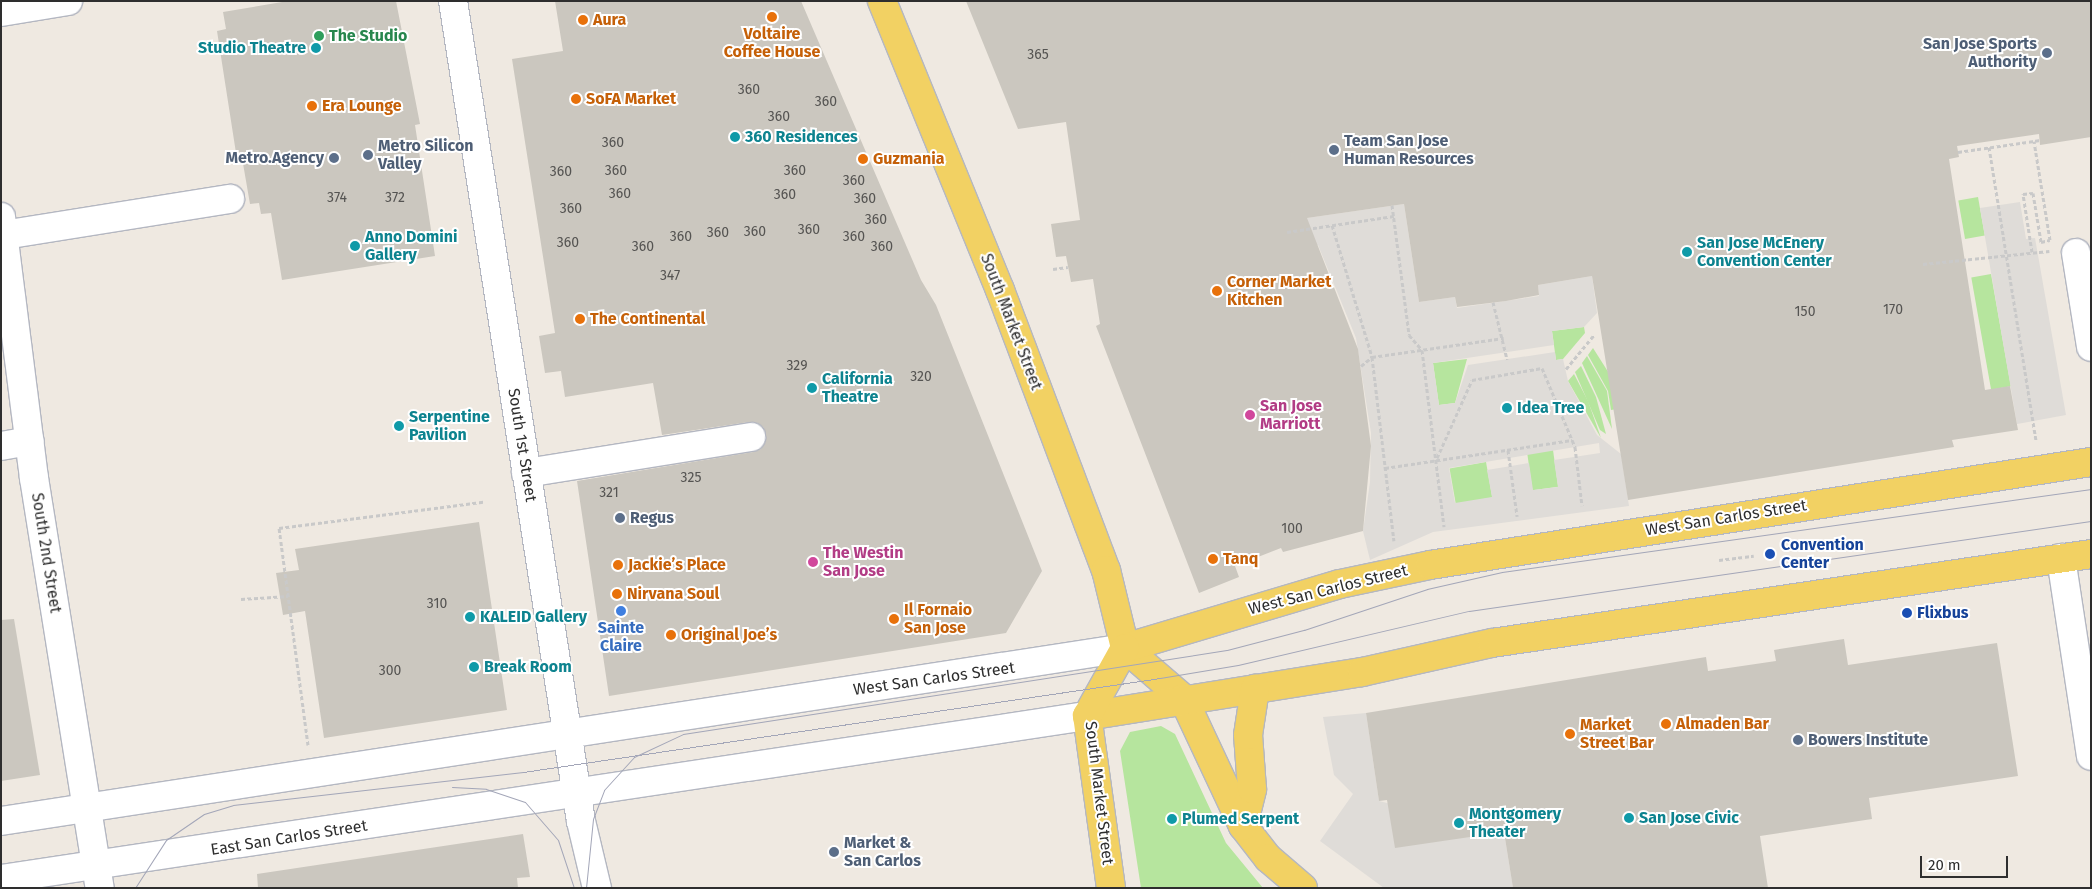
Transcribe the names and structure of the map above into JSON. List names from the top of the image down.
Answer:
{
  "streets": {
    "main road": ["South Market Street", "West San Carlos Street"],
    "street": ["South 1st Street", "South 2nd Street", "East San Carlos Street"]
  },
  "crossings": [
    ["South Market Street", "West San Carlos Street"],
    ["South 1st Street", "West San Carlos Street"],
    ["South 1st Street", "East San Carlos Street"],
    ["South 2nd Street", "East San Carlos Street"]
  ],
  "places": [
    "Voltaire Coffee House",
    "Aura",
    "The Studio",
    "Studio Theatre",
    "San Jose Sports Authority",
    "SoFA Market",
    "Era Lounge",
    "360 Residences",
    "Team San Jose Human Resources",
    "Metro Silicon Valley",
    "Metro.Agency",
    "Guzmania",
    "Anno Domini Gallery",
    "San Jose McEnery Convention Center",
    "Corner Market Kitchen",
    "The Continental",
    "California Theatre",
    "Idea Tree",
    "San Jose Marriott",
    "Serpentine Pavilion",
    "Regus",
    "Convention Center",
    "Tanq",
    "The Westin San Jose",
    "Jackie’s Place",
    "Nirvana Soul",
    "Sainte Claire",
    "Flixbus",
    "KALEID Gallery",
    "Il Fornaio San Jose",
    "Original Joe’s",
    "Break Room",
    "Almaden Bar",
    "Market Street Bar",
    "Bowers Institute",
    "San Jose Civic",
    "Plumed Serpent",
    "Montgomery Theater",
    "Market & San Carlos"
  ],
  "house_numbers": [
    "365",
    "360",
    "360",
    "360",
    "360",
    "360",
    "360",
    "360",
    "360",
    "360",
    "360",
    "374",
    "372",
    "360",
    "360",
    "360",
    "360",
    "360",
    "360",
    "360",
    "360",
    "360",
    "360",
    "360",
    "347",
    "170",
    "150",
    "329",
    "320",
    "325",
    "321",
    "100",
    "310",
    "300"
  ],
  "scale_bar": "20 m"
}
